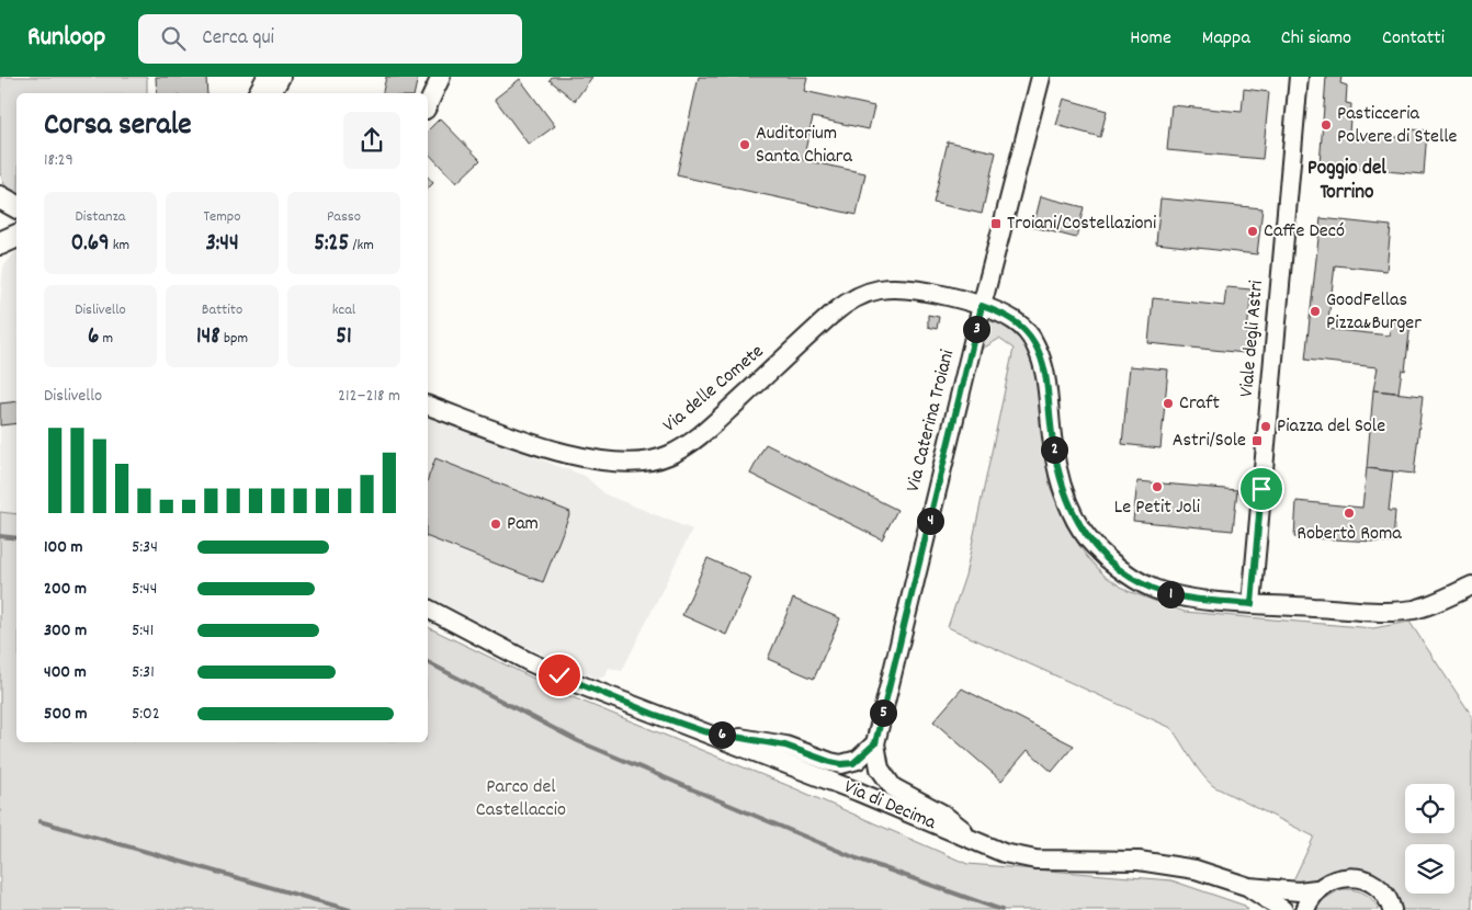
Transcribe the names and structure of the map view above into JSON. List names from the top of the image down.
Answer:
{
  "streets": {
    "street": [
      "Viale degli Astri",
      "Via delle Comete",
      "Via Caterina Troiani",
      "Via di Decima"
    ]
  },
  "crossings": [
    ["Viale degli Astri", "Via delle Comete"],
    ["Via delle Comete", "Via Caterina Troiani"],
    ["Via Caterina Troiani", "Via di Decima"]
  ],
  "districts": ["Poggio del Torrino"],
  "parks": ["Parco del Castellaccio"],
  "places": {
    "other": [
      "Pasticceria Polvere di Stelle",
      "Auditorium Santa Chiara",
      "Caffe Decó",
      "GoodFellas Pizza&Burger",
      "Craft",
      "Piazza del Sole",
      "Le Petit Joli",
      "Robertò Roma",
      "Pam"
    ],
    "transit": ["Troiani/Costellazioni", "Astri/Sole"]
  },
  "page": {
    "header": "Runloop",
    "search": "Cerca qui",
    "nav": [
      "Home",
      "Mappa",
      "Chi siamo",
      "Contatti"
    ],
    "heading": ["Corsa serale", "18:29"],
    "stats": [
      ["Distanza", "0.69 km"],
      ["Tempo", "3:44"],
      ["Passo", "5:25 /km"],
      ["Dislivello", "6 m"],
      ["Battito", "148 bpm"],
      ["kcal", "51"]
    ],
    "pins": [
      "3",
      "2",
      "4",
      "1",
      "5",
      "6"
    ],
    "chart": ["Dislivello", "212–218 m"],
    "list": [
      {
        "name": "100 m",
        "note": "5:34"
      },
      {
        "name": "200 m",
        "note": "5:44"
      },
      {
        "name": "300 m",
        "note": "5:41"
      },
      {
        "name": "400 m",
        "note": "5:31"
      },
      {
        "name": "500 m",
        "note": "5:02"
      }
    ]
  }
}
